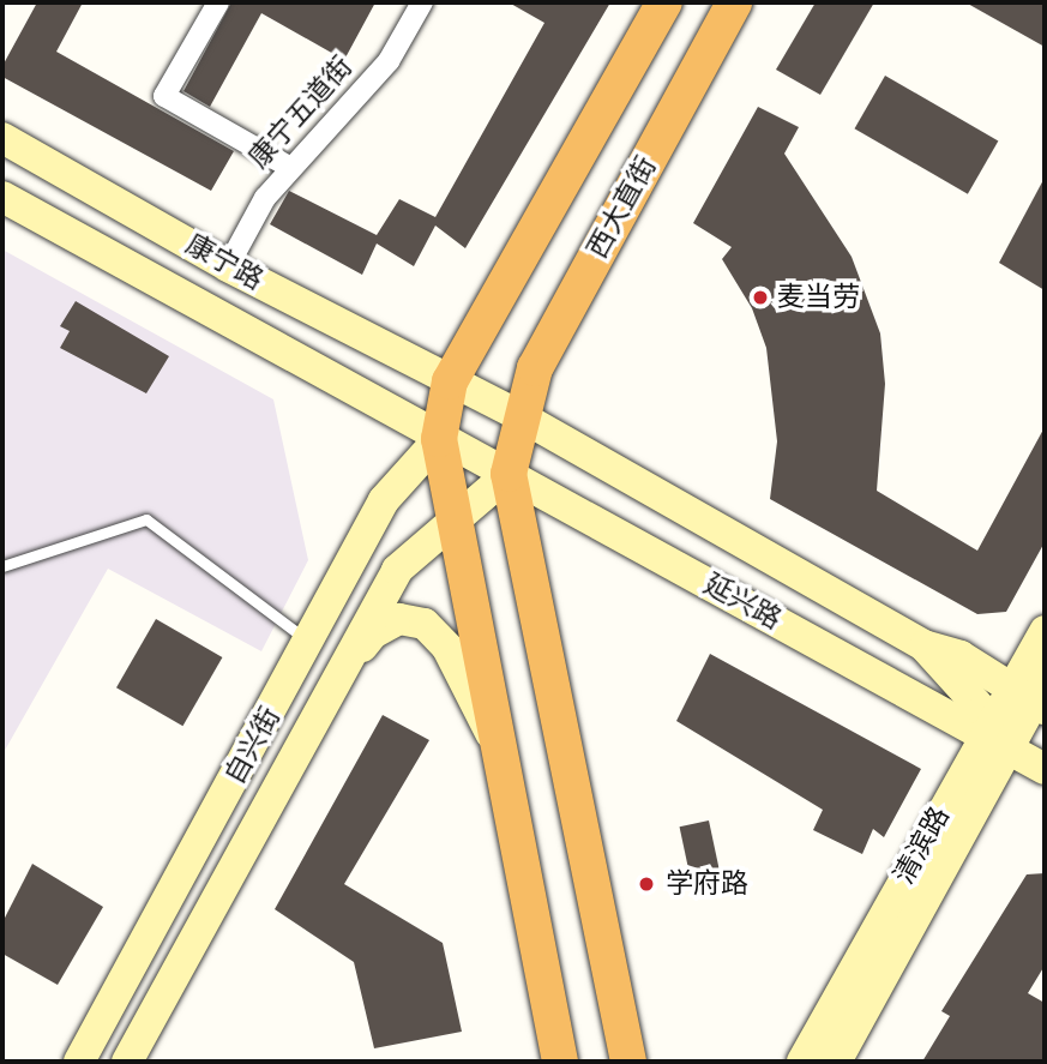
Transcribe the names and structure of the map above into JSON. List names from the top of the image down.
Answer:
{
  "streets": {
    "highway": ["西大直街"],
    "main road": [
      "康宁路",
      "延兴路",
      "自兴街",
      "清滨路"
    ],
    "street": ["康宁五道街"]
  },
  "crossings": [
    ["康宁五道街", "康宁路"],
    ["西大直街", "延兴路"],
    ["康宁路", "延兴路"],
    ["康宁路", "自兴街"],
    ["延兴路", "自兴街"],
    ["延兴路", "清滨路"]
  ],
  "places": ["麦当劳", "学府路"]
}
